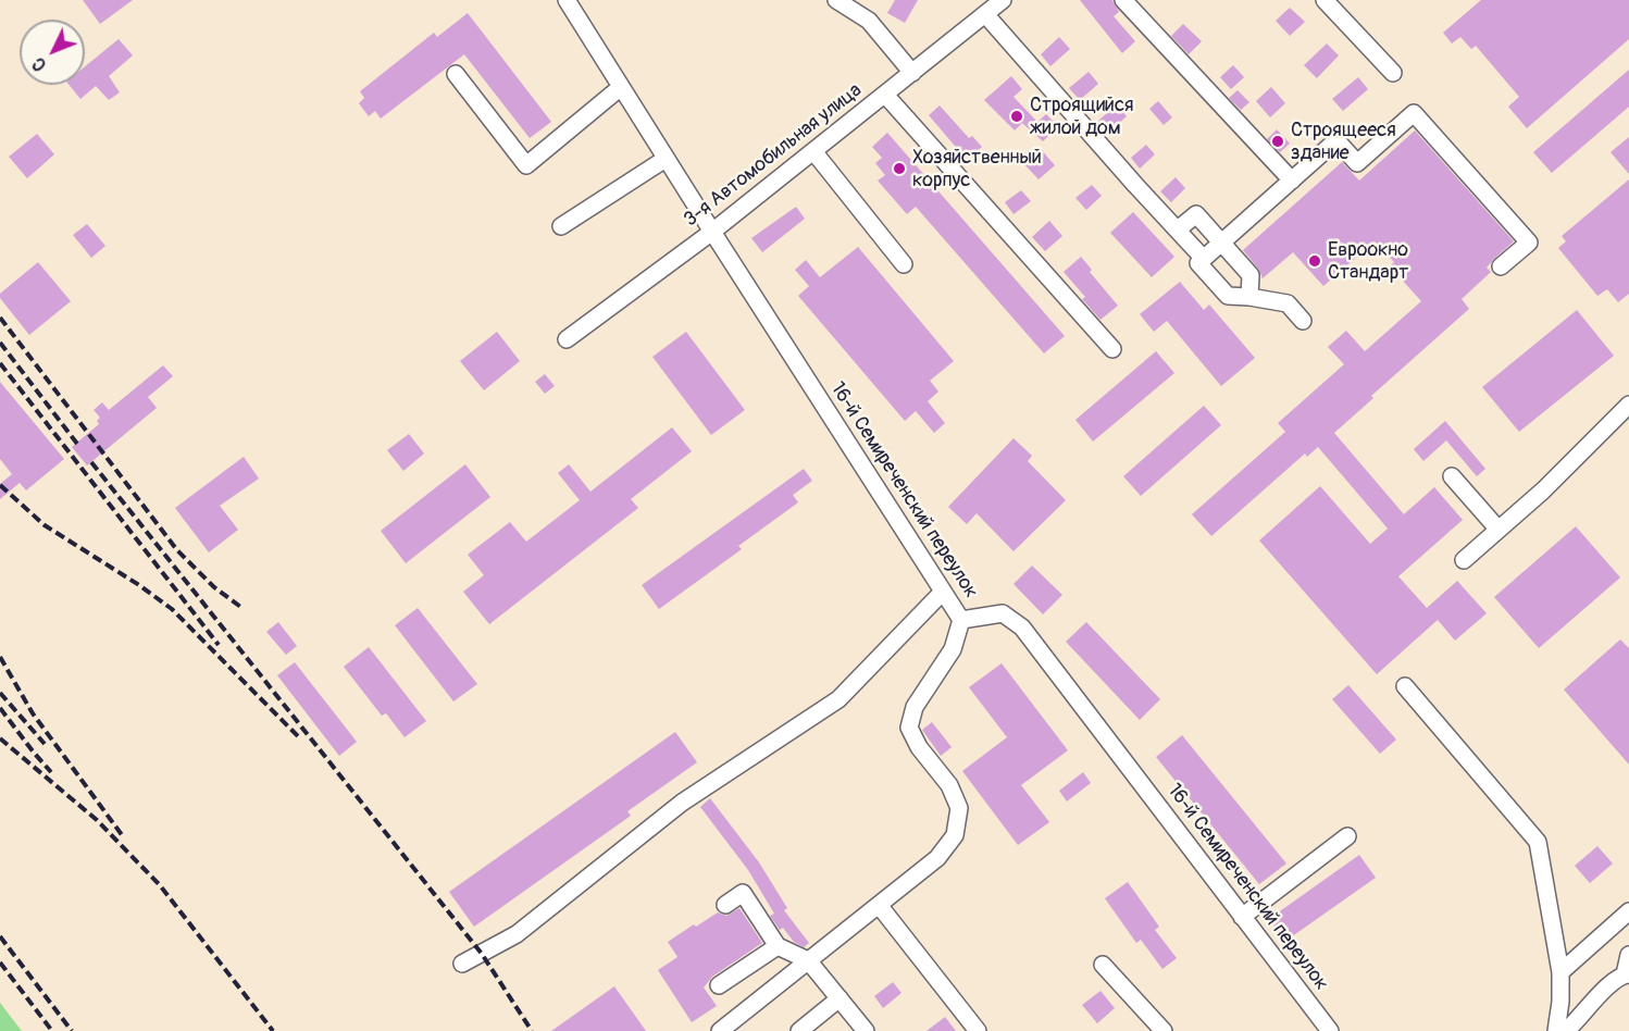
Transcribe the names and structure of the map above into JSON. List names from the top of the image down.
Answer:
{
  "streets": {
    "street": ["3-я Автомобильная улица", "16-й Семиреченский переулок"]
  },
  "crossings": [
    ["3-я Автомобильная улица", "16-й Семиреченский переулок"]
  ],
  "places": [
    "Строящийся жилой дом",
    "Строящееся здание",
    "Хозяйственный корпус",
    "Евроокно Стандарт"
  ],
  "north": "bottom left"
}
